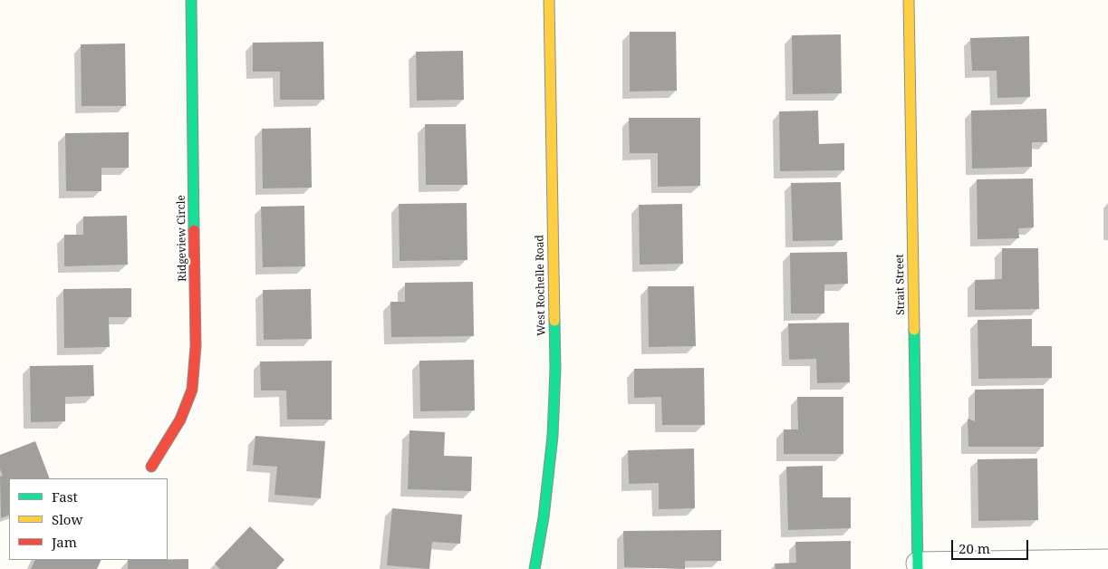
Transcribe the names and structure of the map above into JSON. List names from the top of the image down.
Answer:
{
  "streets": {
    "street": ["Ridgeview Circle", "Strait Street", "West Rochelle Road"]
  },
  "legend": ["Fast", "Slow", "Jam"],
  "scale_bar": "20 m"
}
